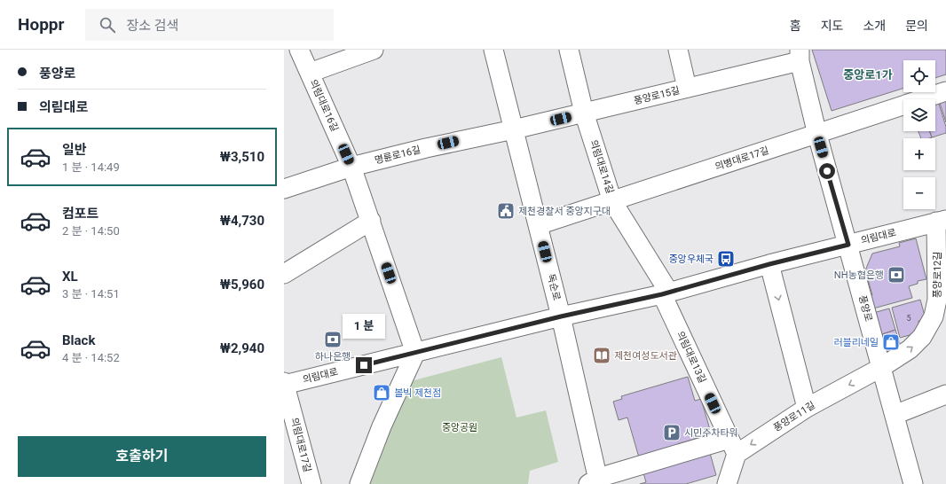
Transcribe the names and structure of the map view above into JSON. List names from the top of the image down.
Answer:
{
  "streets": {
    "street": [
      "풍양로15길",
      "의림대로16길",
      "명륜로16길",
      "의병대로17길",
      "의림대로14길",
      "의림대로",
      "풍양로12길",
      "독순로",
      "풍양로",
      "의림대로13길",
      "풍양로11길",
      "의림대로17길"
    ]
  },
  "crossings": [
    ["풍양로15길", "명륜로16길"],
    ["풍양로15길", "의림대로14길"],
    ["풍양로15길", "독순로"],
    ["풍양로15길", "풍양로"],
    ["의림대로16길", "명륜로16길"],
    ["의림대로16길", "의림대로"],
    ["명륜로16길", "독순로"],
    ["의병대로17길", "의림대로14길"],
    ["의병대로17길", "독순로"],
    ["의병대로17길", "풍양로"],
    ["의림대로14길", "의림대로"],
    ["의림대로14길", "의림대로13길"],
    ["의림대로", "풍양로12길"],
    ["의림대로", "독순로"],
    ["의림대로", "풍양로"],
    ["의림대로", "의림대로13길"],
    ["의림대로", "의림대로17길"],
    ["풍양로12길", "풍양로"],
    ["풍양로12길", "풍양로11길"],
    ["풍양로", "풍양로11길"],
    ["의림대로13길", "풍양로11길"]
  ],
  "one_way": ["풍양로12길", "풍양로11길"],
  "districts": ["중앙로1가"],
  "parks": ["중앙공원"],
  "places": {
    "public building": ["제천경찰서 중앙지구대"],
    "bus stop": ["중앙우체국"],
    "bank": ["NH농협은행", "하나은행"],
    "shop": ["러블리네일", "볼빅 제천점"],
    "library": ["제천여성도서관"],
    "parking": ["시민주차타워"]
  },
  "house_numbers": ["5"],
  "page": {
    "header": "Hoppr",
    "search": "장소 검색",
    "nav": [
      "홈",
      "지도",
      "소개",
      "문의"
    ],
    "banner": ["풍양로", "의림대로"],
    "map_buttons": ["+", "−"],
    "list": [
      {
        "name": "일반",
        "note": "1 분 · 14:49",
        "value": "₩3,510"
      },
      {
        "name": "컴포트",
        "note": "2 분 · 14:50",
        "value": "₩4,730"
      },
      {
        "name": "XL",
        "note": "3 분 · 14:51",
        "value": "₩5,960"
      },
      {
        "name": "Black",
        "note": "4 분 · 14:52",
        "value": "₩2,940"
      }
    ],
    "bubble": "1 분",
    "buttons": "호출하기"
  }
}
